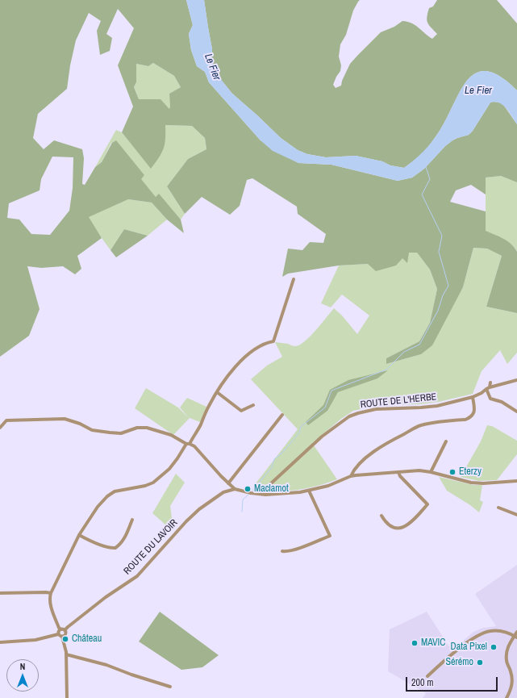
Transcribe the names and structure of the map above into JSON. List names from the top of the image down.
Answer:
{
  "streets": {
    "street": ["ROUTE DE L'HERBE", "ROUTE DU LAVOIR"]
  },
  "water": ["Le Fier"],
  "places": [
    "Eterzy",
    "Maclamot",
    "Château",
    "MAVIC",
    "Data Pixel",
    "Sérémo"
  ],
  "scale_bar": "200 m",
  "north": "top"
}
